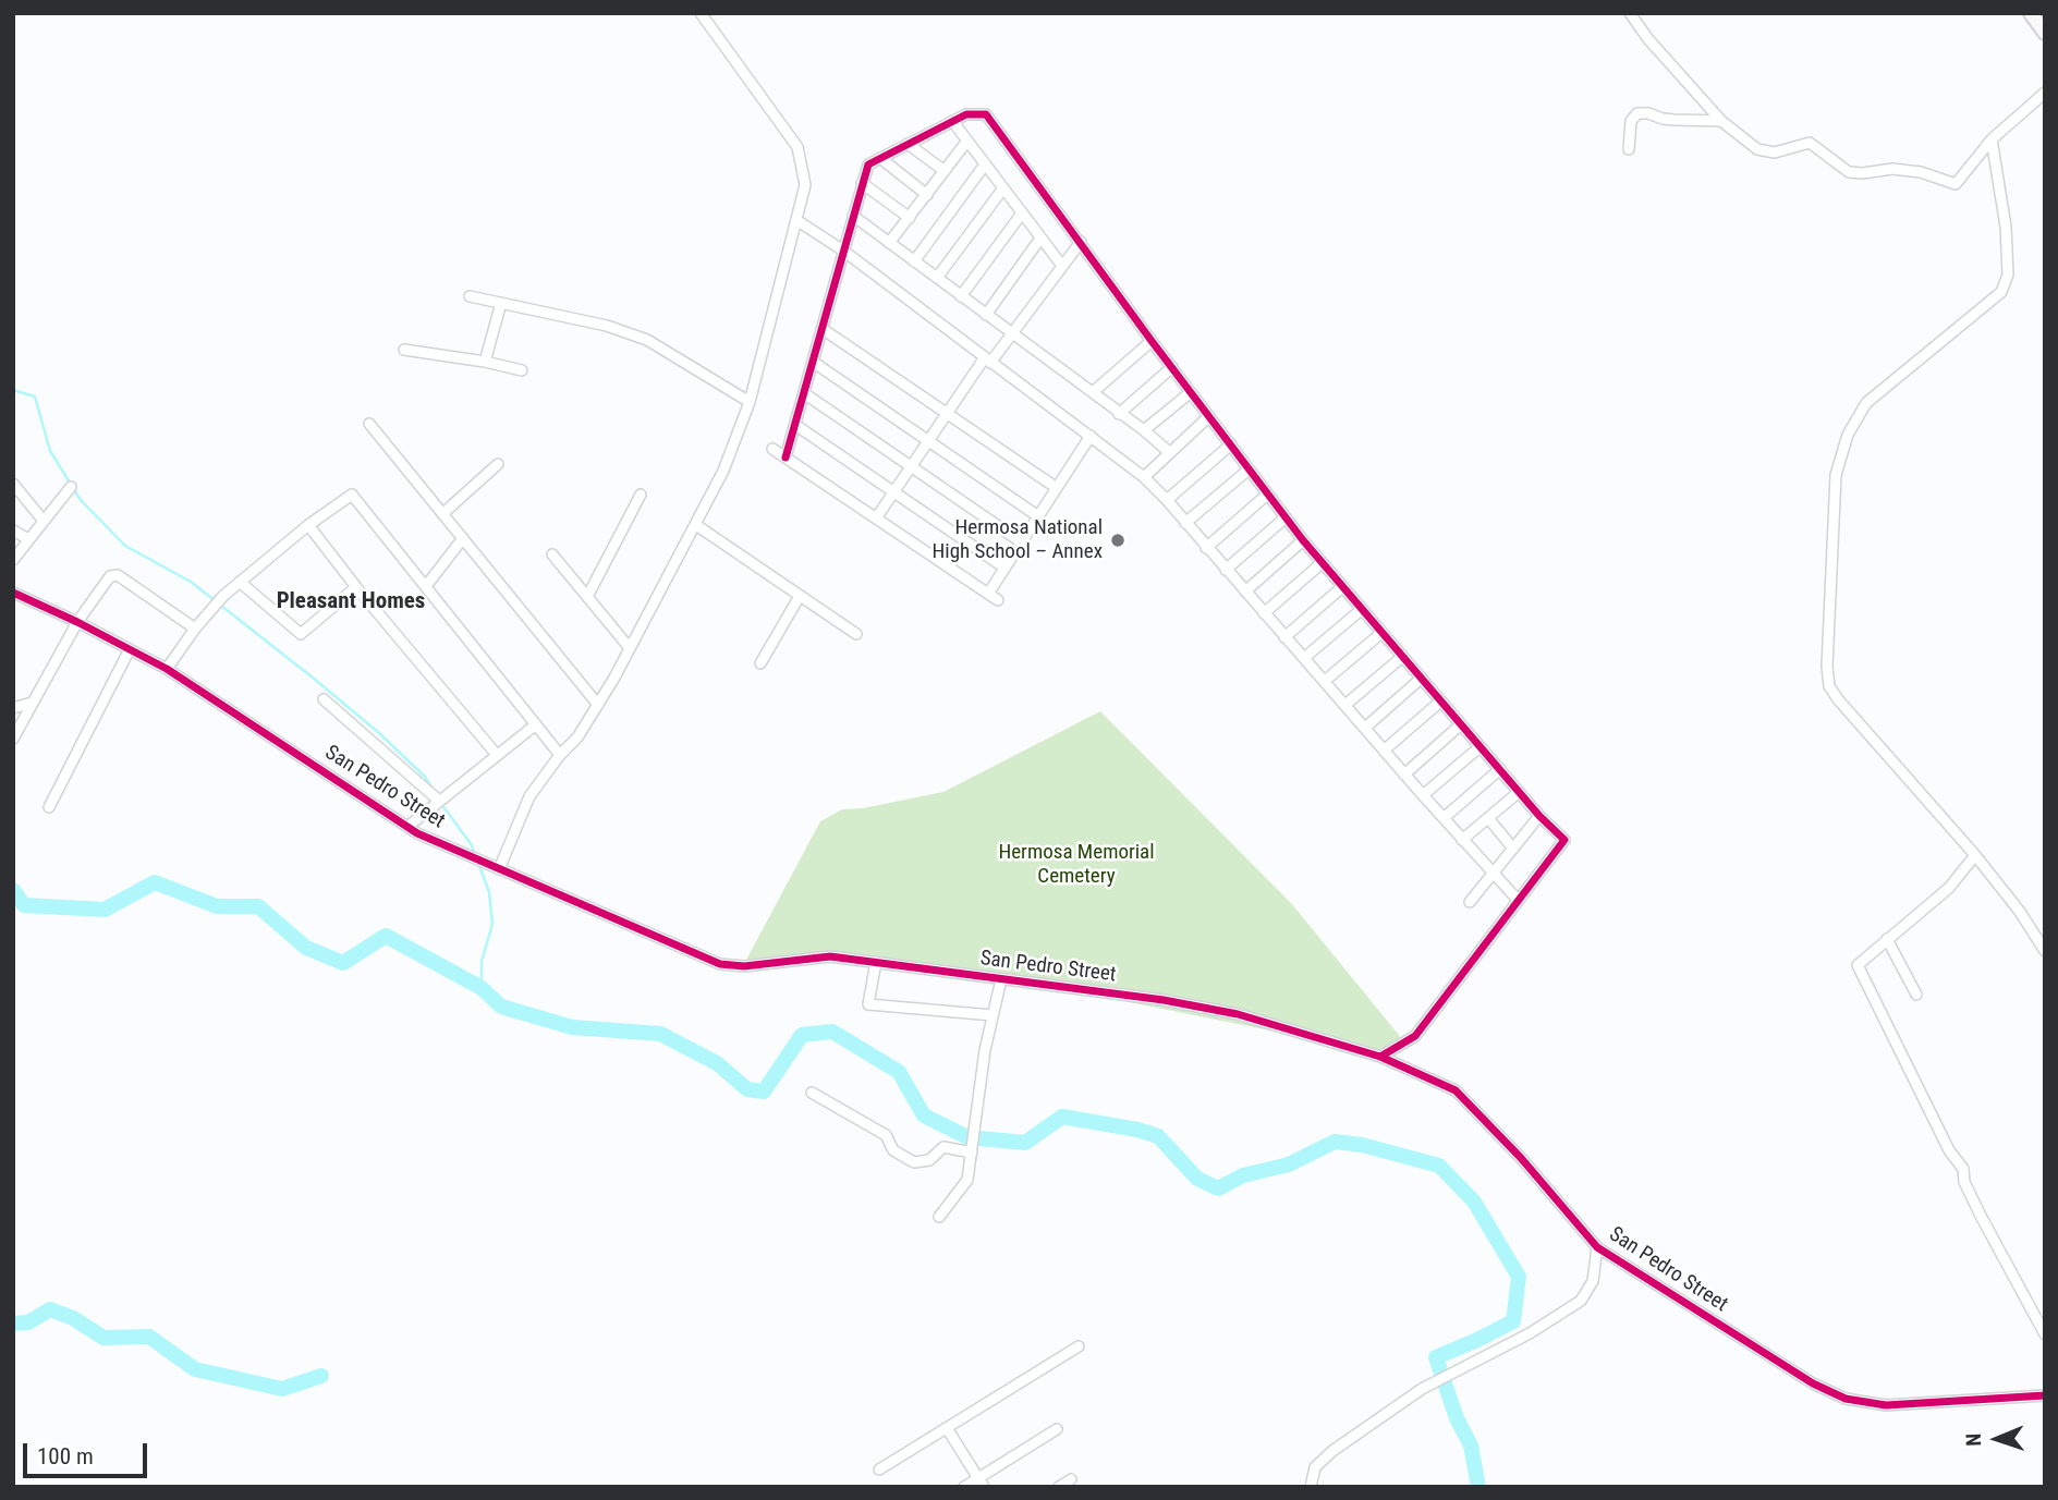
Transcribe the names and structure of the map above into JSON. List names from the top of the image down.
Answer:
{
  "streets": {
    "street": ["San Pedro Street"]
  },
  "districts": ["Pleasant Homes"],
  "parks": ["Hermosa Memorial Cemetery"],
  "places": ["Hermosa National High School – Annex"],
  "scale_bar": "100 m",
  "north": "left"
}
